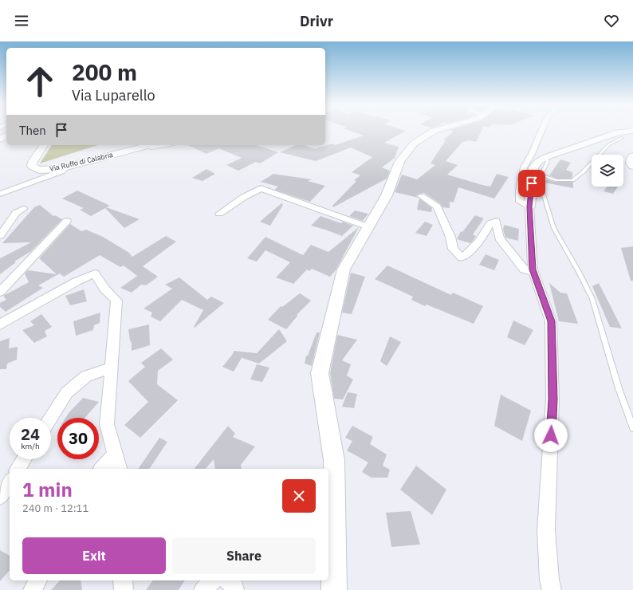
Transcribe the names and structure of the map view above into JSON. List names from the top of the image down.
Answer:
{
  "streets": {
    "street": ["Via Ruffo di Calabria"]
  },
  "page": {
    "header": "Drivr",
    "turn": ["200 m", "Via Luparello"],
    "then": "Then",
    "speed": "24 km/h",
    "limit": "30",
    "heading": ["1 min", "240 m · 12:11"],
    "buttons": ["Exit", "Share"]
  }
}
